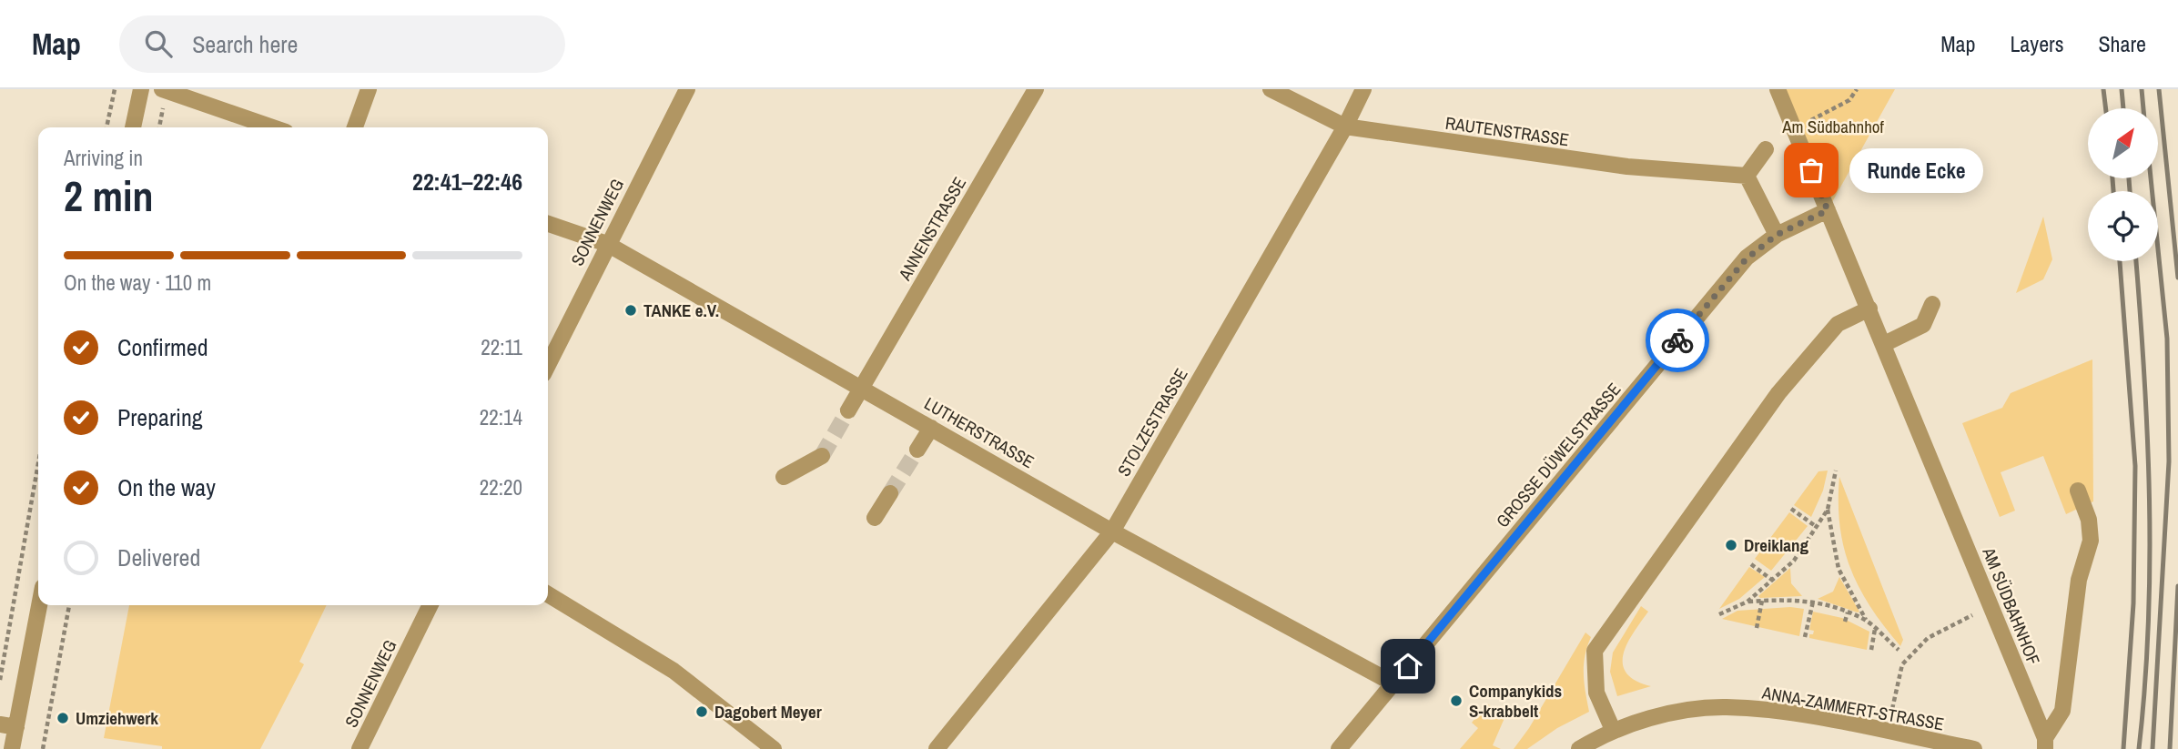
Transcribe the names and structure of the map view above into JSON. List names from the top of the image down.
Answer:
{
  "streets": {
    "street": [
      "RAUTENSTRASSE",
      "SONNENWEG",
      "ANNENSTRASSE",
      "STOLZESTRASSE",
      "LUTHERSTRASSE",
      "GROSSE DÜWELSTRASSE",
      "AM SÜDBAHNHOF",
      "ANNA-ZAMMERT-STRASSE"
    ]
  },
  "crossings": [
    ["RAUTENSTRASSE", "STOLZESTRASSE"],
    ["SONNENWEG", "LUTHERSTRASSE"],
    ["ANNENSTRASSE", "LUTHERSTRASSE"],
    ["STOLZESTRASSE", "LUTHERSTRASSE"],
    ["LUTHERSTRASSE", "GROSSE DÜWELSTRASSE"],
    ["GROSSE DÜWELSTRASSE", "AM SÜDBAHNHOF"]
  ],
  "parks": ["Am Südbahnhof"],
  "places": [
    "Runde Ecke",
    "TANKE e.V.",
    "Dreiklang",
    "Companykids S-krabbelt",
    "Dagobert Meyer",
    "Umziehwerk"
  ],
  "north": "top right",
  "page": {
    "header": "Map",
    "search": "Search here",
    "nav": ["Map", "Layers", "Share"],
    "heading": ["2 min", "Arriving in", "22:41–22:46"],
    "bubble": "Runde Ecke",
    "bar": "On the way · 110 m",
    "list": [
      ["Confirmed", "22:11"],
      ["Preparing", "22:14"],
      ["On the way", "22:20"],
      "Delivered"
    ]
  }
}
